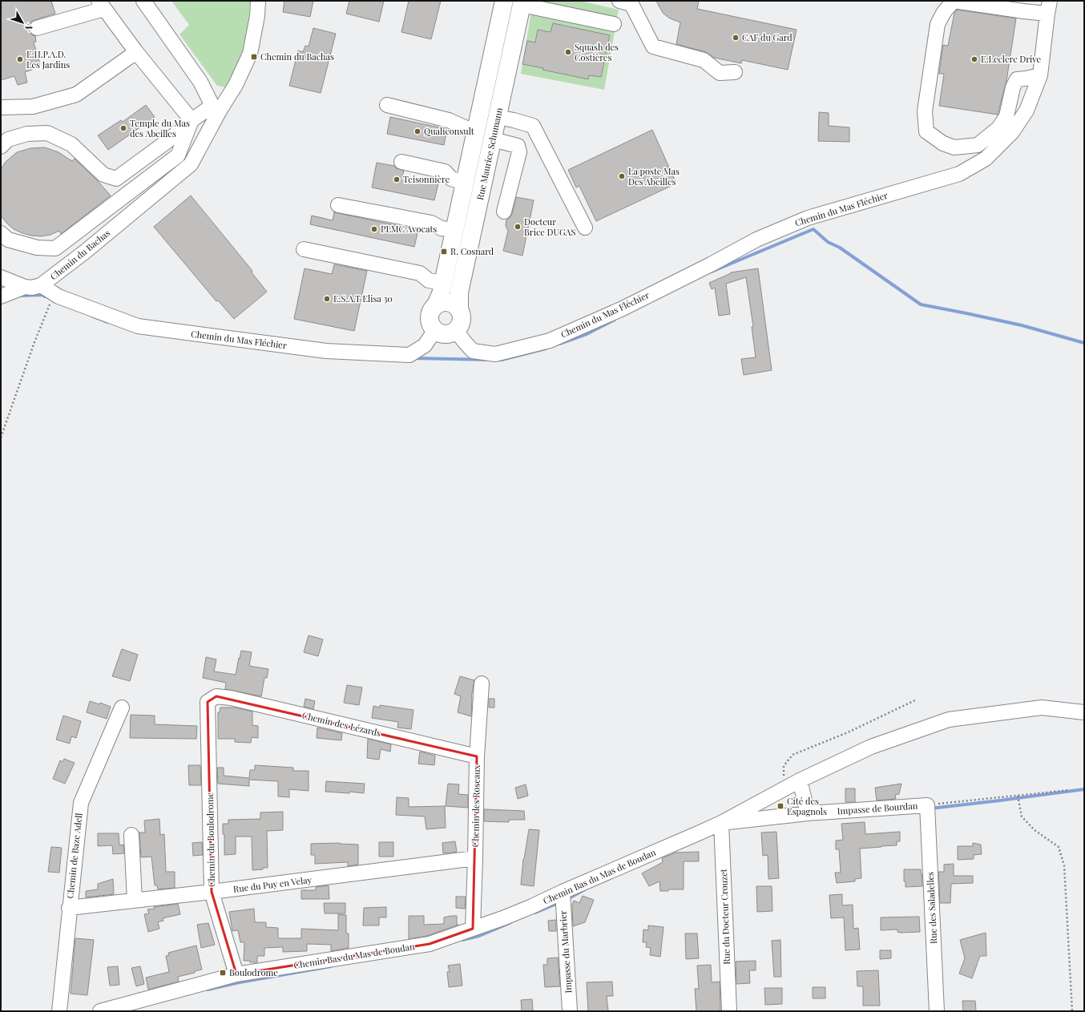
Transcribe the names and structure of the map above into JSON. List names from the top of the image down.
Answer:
{
  "streets": {
    "main road": ["Rue Maurice Schumann"],
    "street": [
      "Chemin du Mas Fléchier",
      "Chemin du Bachas",
      "Chemin des Lézards",
      "Chemin des Roseaux",
      "Impasse de Bourdan",
      "Chemin du Boulodrome",
      "Chemin de Baze Adell",
      "Chemin Bas du Mas de Boudan",
      "Rue du Puy en Velay",
      "Rue des Saladelles",
      "Rue du Docteur Crouzet",
      "Impasse du Marbrier"
    ]
  },
  "crossings": [
    ["Rue Maurice Schumann", "Chemin du Mas Fléchier"],
    ["Chemin du Mas Fléchier", "Chemin du Bachas"],
    ["Chemin des Lézards", "Chemin des Roseaux"],
    ["Chemin des Lézards", "Chemin du Boulodrome"],
    ["Chemin des Roseaux", "Chemin Bas du Mas de Boudan"],
    ["Chemin des Roseaux", "Rue du Puy en Velay"],
    ["Impasse de Bourdan", "Chemin Bas du Mas de Boudan"],
    ["Impasse de Bourdan", "Rue des Saladelles"],
    ["Impasse de Bourdan", "Rue du Docteur Crouzet"],
    ["Chemin du Boulodrome", "Chemin Bas du Mas de Boudan"],
    ["Chemin du Boulodrome", "Rue du Puy en Velay"],
    ["Chemin de Baze Adell", "Rue du Puy en Velay"],
    ["Chemin Bas du Mas de Boudan", "Rue du Docteur Crouzet"],
    ["Chemin Bas du Mas de Boudan", "Impasse du Marbrier"]
  ],
  "places": {
    "other": [
      "CAF du Gard",
      "Squash des Costières",
      "E.H.P.A.D. Les Jardins",
      "E.Leclerc Drive",
      "Temple du Mas des Abeilles",
      "Qualiconsult",
      "La poste Mas Des Abeilles",
      "Teisonnière",
      "Docteur Brice DUGAS",
      "PLMC Avocats",
      "E.S.A.T Elisa 30"
    ],
    "transit": [
      "Chemin du Bachas",
      "R. Cosnard",
      "Cité des Espagnols",
      "Boulodrome"
    ]
  },
  "north": "bottom right"
}
